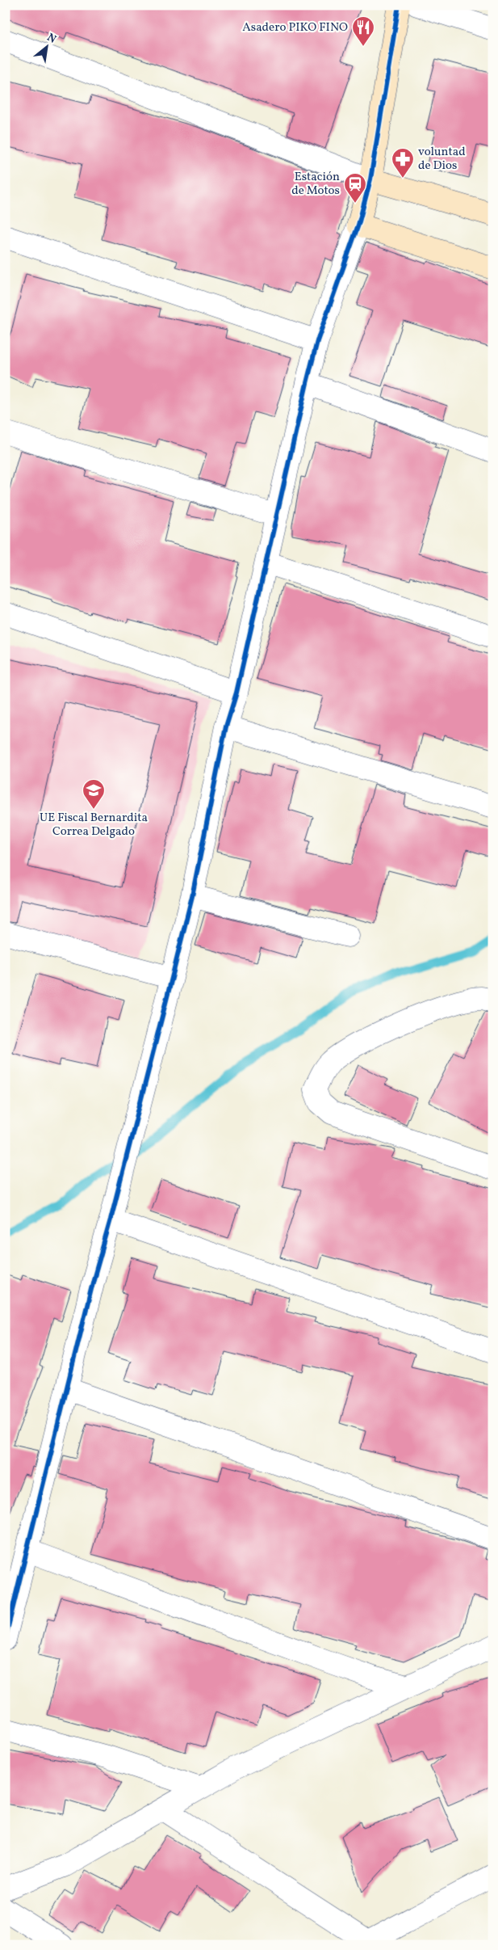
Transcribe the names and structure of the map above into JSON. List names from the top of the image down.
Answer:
{
  "places": {
    "restaurant": ["Asadero PIKO FINO"],
    "pharmacy": ["voluntad de Dios"],
    "station": ["Estación de Motos"],
    "school or university": ["UE Fiscal Bernardita Correa Delgado"]
  },
  "north": "top right"
}
